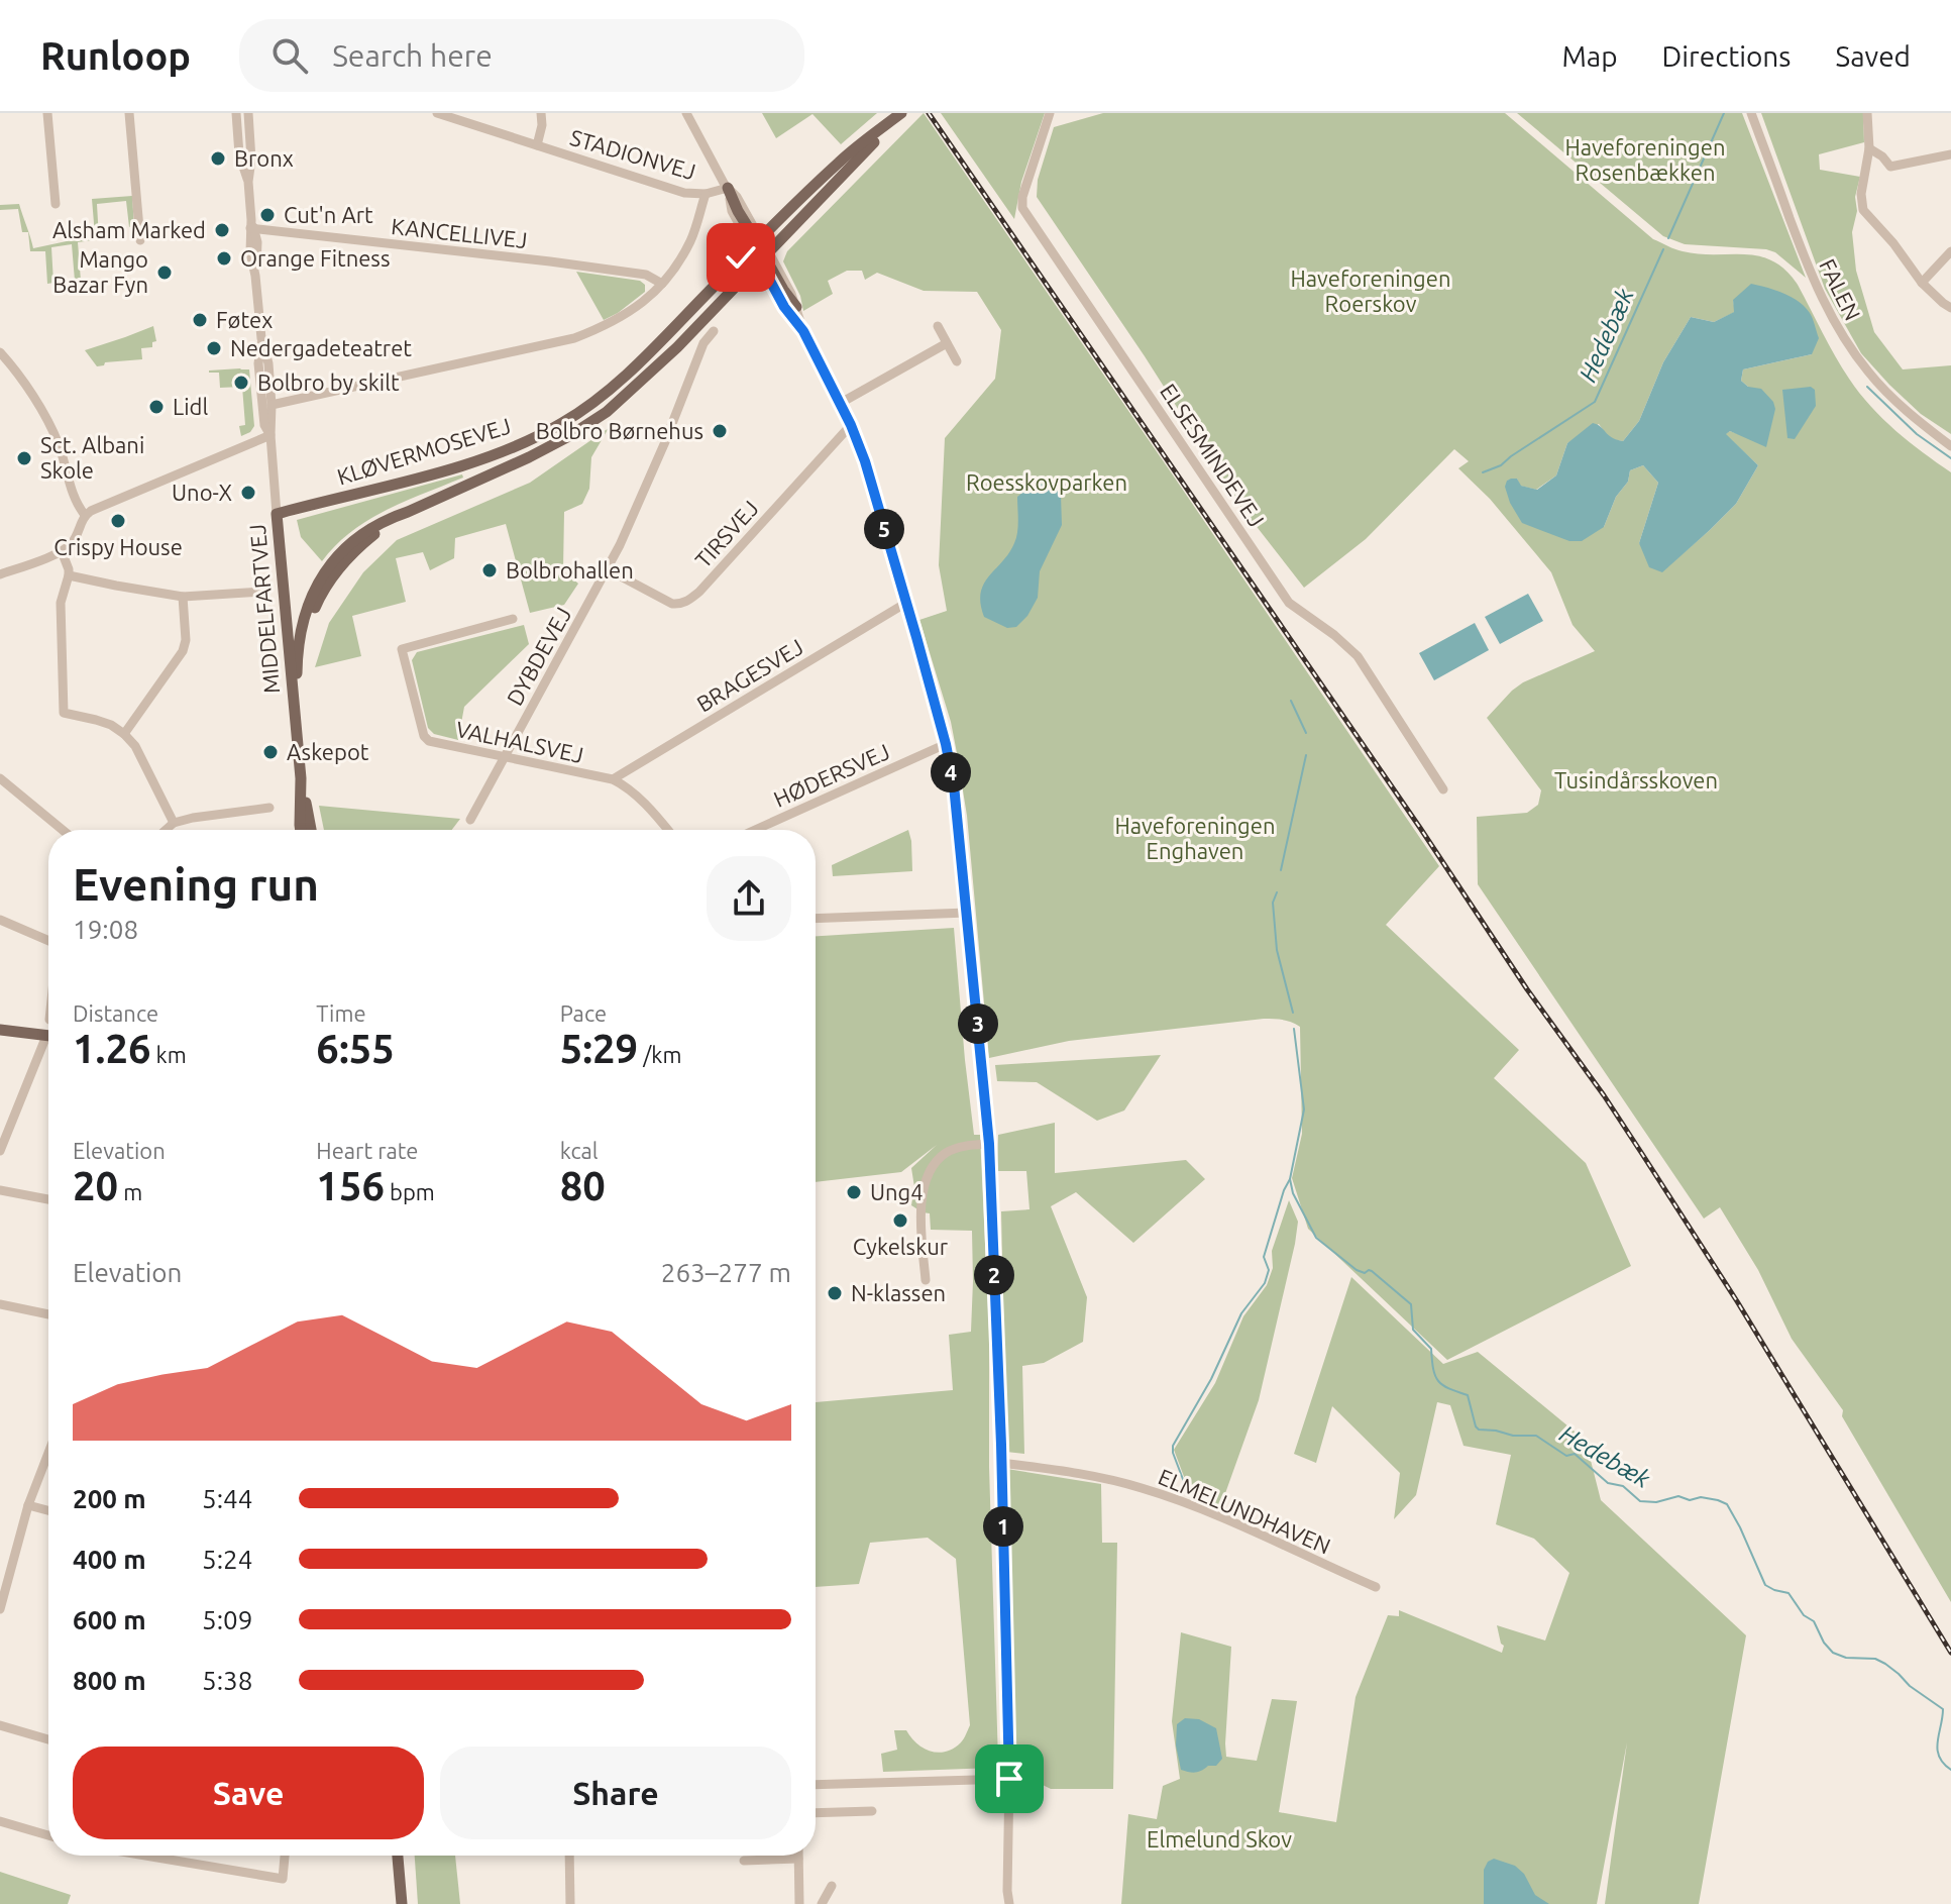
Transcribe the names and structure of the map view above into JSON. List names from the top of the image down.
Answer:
{
  "streets": {
    "main road": ["KLØVERMOSEVEJ", "MIDDELFARTVEJ"],
    "street": [
      "STADIONVEJ",
      "KANCELLIVEJ",
      "FALEN",
      "ELSESMINDEVEJ",
      "TIRSVEJ",
      "DYBDEVEJ",
      "BRAGESVEJ",
      "VALHALSVEJ",
      "HØDERSVEJ",
      "ELMELUNDHAVEN"
    ]
  },
  "crossings": [
    ["KANCELLIVEJ", "MIDDELFARTVEJ"],
    ["KLØVERMOSEVEJ", "MIDDELFARTVEJ"],
    ["TIRSVEJ", "DYBDEVEJ"],
    ["DYBDEVEJ", "VALHALSVEJ"],
    ["BRAGESVEJ", "VALHALSVEJ"]
  ],
  "water": ["Hedebæk"],
  "parks": [
    "Haveforeningen Rosenbækken",
    "Haveforeningen Roerskov",
    "Roesskovparken",
    "Tusindårsskoven",
    "Haveforeningen Enghaven",
    "Elmelund Skov"
  ],
  "places": [
    "Bronx",
    "Cut'n Art",
    "Alsham Marked",
    "Orange Fitness",
    "Mango Bazar Fyn",
    "Føtex",
    "Nedergadeteatret",
    "Bolbro by skilt",
    "Lidl",
    "Bolbro Børnehus",
    "Sct. Albani Skole",
    "Uno-X",
    "Crispy House",
    "Bolbrohallen",
    "Askepot",
    "Ung4",
    "Cykelskur",
    "N-klassen"
  ],
  "page": {
    "header": "Runloop",
    "search": "Search here",
    "nav": ["Map", "Directions", "Saved"],
    "pins": [
      "5",
      "4",
      "3",
      "2",
      "1"
    ],
    "heading": ["Evening run", "19:08"],
    "stats": [
      ["Distance", "1.26 km"],
      ["Time", "6:55"],
      ["Pace", "5:29 /km"],
      ["Elevation", "20 m"],
      ["Heart rate", "156 bpm"],
      ["kcal", "80"]
    ],
    "chart": ["Elevation", "263–277 m"],
    "list": [
      {
        "name": "200 m",
        "note": "5:44"
      },
      {
        "name": "400 m",
        "note": "5:24"
      },
      {
        "name": "600 m",
        "note": "5:09"
      },
      {
        "name": "800 m",
        "note": "5:38"
      }
    ],
    "buttons": ["Save", "Share"]
  }
}
